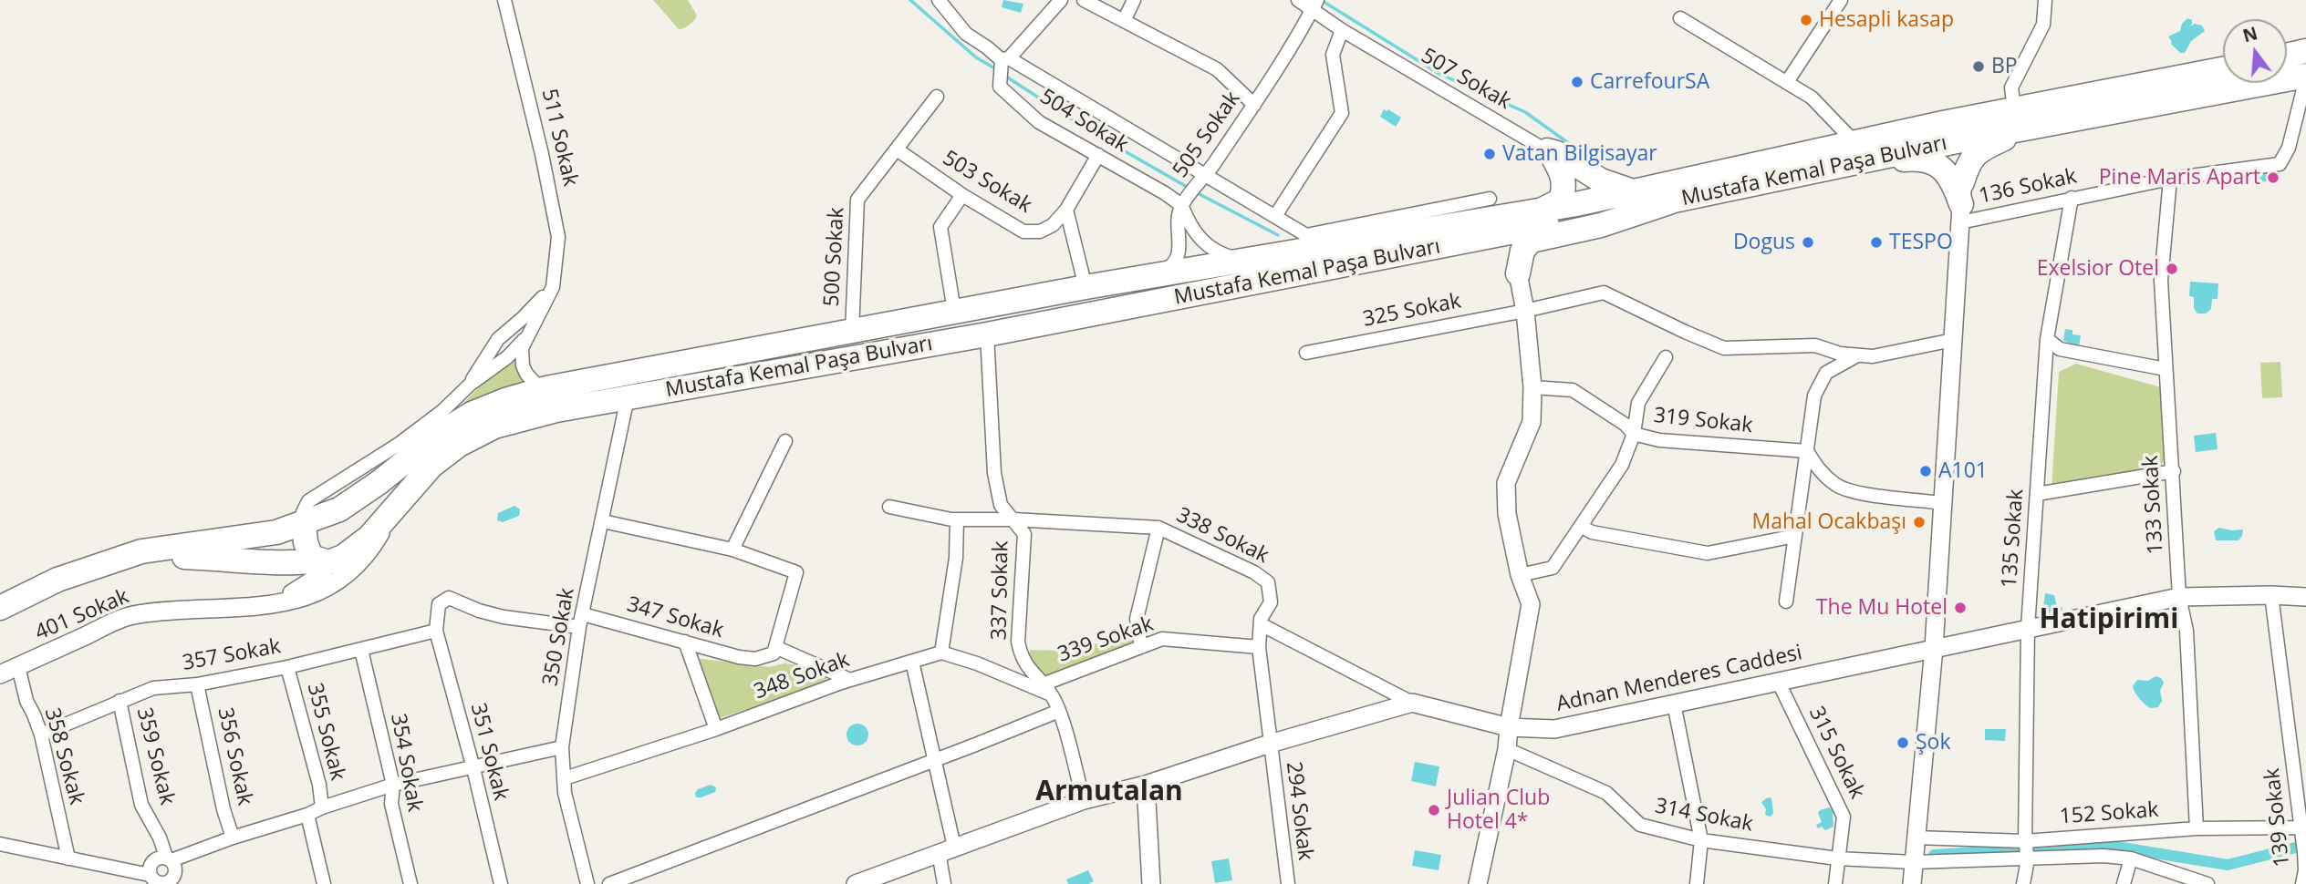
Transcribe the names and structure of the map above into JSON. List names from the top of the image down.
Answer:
{
  "streets": {
    "highway": ["Mustafa Kemal Paşa Bulvarı"],
    "street": [
      "507 Sokak",
      "504 Sokak",
      "505 Sokak",
      "511 Sokak",
      "503 Sokak",
      "136 Sokak",
      "500 Sokak",
      "325 Sokak",
      "319 Sokak",
      "133 Sokak",
      "338 Sokak",
      "135 Sokak",
      "337 Sokak",
      "401 Sokak",
      "347 Sokak",
      "350 Sokak",
      "339 Sokak",
      "357 Sokak",
      "348 Sokak",
      "Adnan Menderes Caddesi",
      "355 Sokak",
      "351 Sokak",
      "315 Sokak",
      "358 Sokak",
      "359 Sokak",
      "356 Sokak",
      "354 Sokak",
      "294 Sokak",
      "152 Sokak",
      "314 Sokak",
      "139 Sokak"
    ]
  },
  "crossings": [
    ["507 Sokak", "505 Sokak"],
    ["507 Sokak", "Mustafa Kemal Paşa Bulvarı"],
    ["504 Sokak", "505 Sokak"],
    ["504 Sokak", "503 Sokak"],
    ["505 Sokak", "Mustafa Kemal Paşa Bulvarı"],
    ["511 Sokak", "Mustafa Kemal Paşa Bulvarı"],
    ["511 Sokak", "401 Sokak"],
    ["Mustafa Kemal Paşa Bulvarı", "136 Sokak"],
    ["Mustafa Kemal Paşa Bulvarı", "500 Sokak"],
    ["Mustafa Kemal Paşa Bulvarı", "337 Sokak"],
    ["Mustafa Kemal Paşa Bulvarı", "401 Sokak"],
    ["Mustafa Kemal Paşa Bulvarı", "350 Sokak"],
    ["503 Sokak", "500 Sokak"],
    ["136 Sokak", "133 Sokak"],
    ["136 Sokak", "135 Sokak"],
    ["133 Sokak", "Adnan Menderes Caddesi"],
    ["133 Sokak", "152 Sokak"],
    ["338 Sokak", "337 Sokak"],
    ["338 Sokak", "339 Sokak"],
    ["338 Sokak", "294 Sokak"],
    ["135 Sokak", "Adnan Menderes Caddesi"],
    ["135 Sokak", "152 Sokak"],
    ["337 Sokak", "339 Sokak"],
    ["401 Sokak", "358 Sokak"],
    ["347 Sokak", "350 Sokak"],
    ["347 Sokak", "357 Sokak"],
    ["347 Sokak", "351 Sokak"],
    ["350 Sokak", "348 Sokak"],
    ["339 Sokak", "294 Sokak"],
    ["357 Sokak", "355 Sokak"],
    ["357 Sokak", "351 Sokak"],
    ["357 Sokak", "358 Sokak"],
    ["357 Sokak", "359 Sokak"],
    ["357 Sokak", "356 Sokak"],
    ["357 Sokak", "354 Sokak"],
    ["Adnan Menderes Caddesi", "315 Sokak"],
    ["Adnan Menderes Caddesi", "139 Sokak"],
    ["315 Sokak", "314 Sokak"],
    ["152 Sokak", "314 Sokak"],
    ["152 Sokak", "139 Sokak"]
  ],
  "districts": ["Hatipirimi", "Armutalan"],
  "places": [
    "Hesapli kasap",
    "BP",
    "CarrefourSA",
    "Vatan Bilgisayar",
    "Pine Maris Apart",
    "Dogus",
    "TESPO",
    "Exelsior Otel",
    "A101",
    "Mahal Ocakbaşı",
    "The Mu Hotel",
    "Şok",
    "Julian Club Hotel 4*"
  ],
  "north": "top"
}
